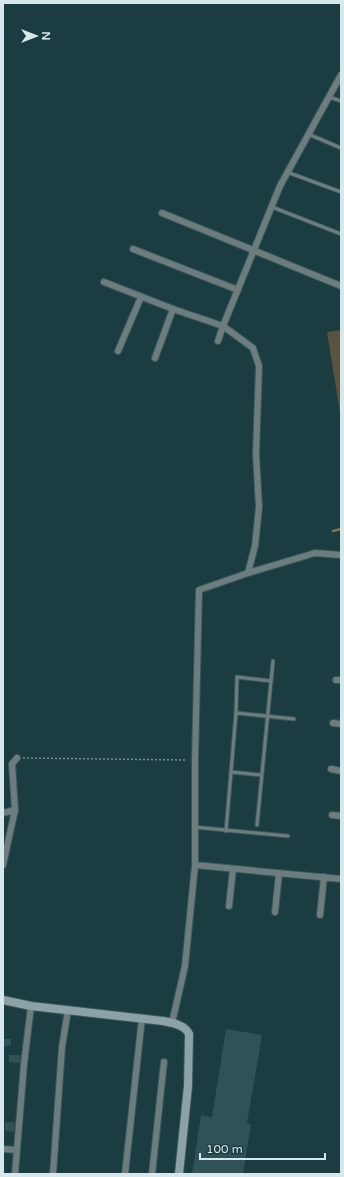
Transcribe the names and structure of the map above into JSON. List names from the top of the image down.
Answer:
{
  "scale_bar": "100 m",
  "north": "right"
}
